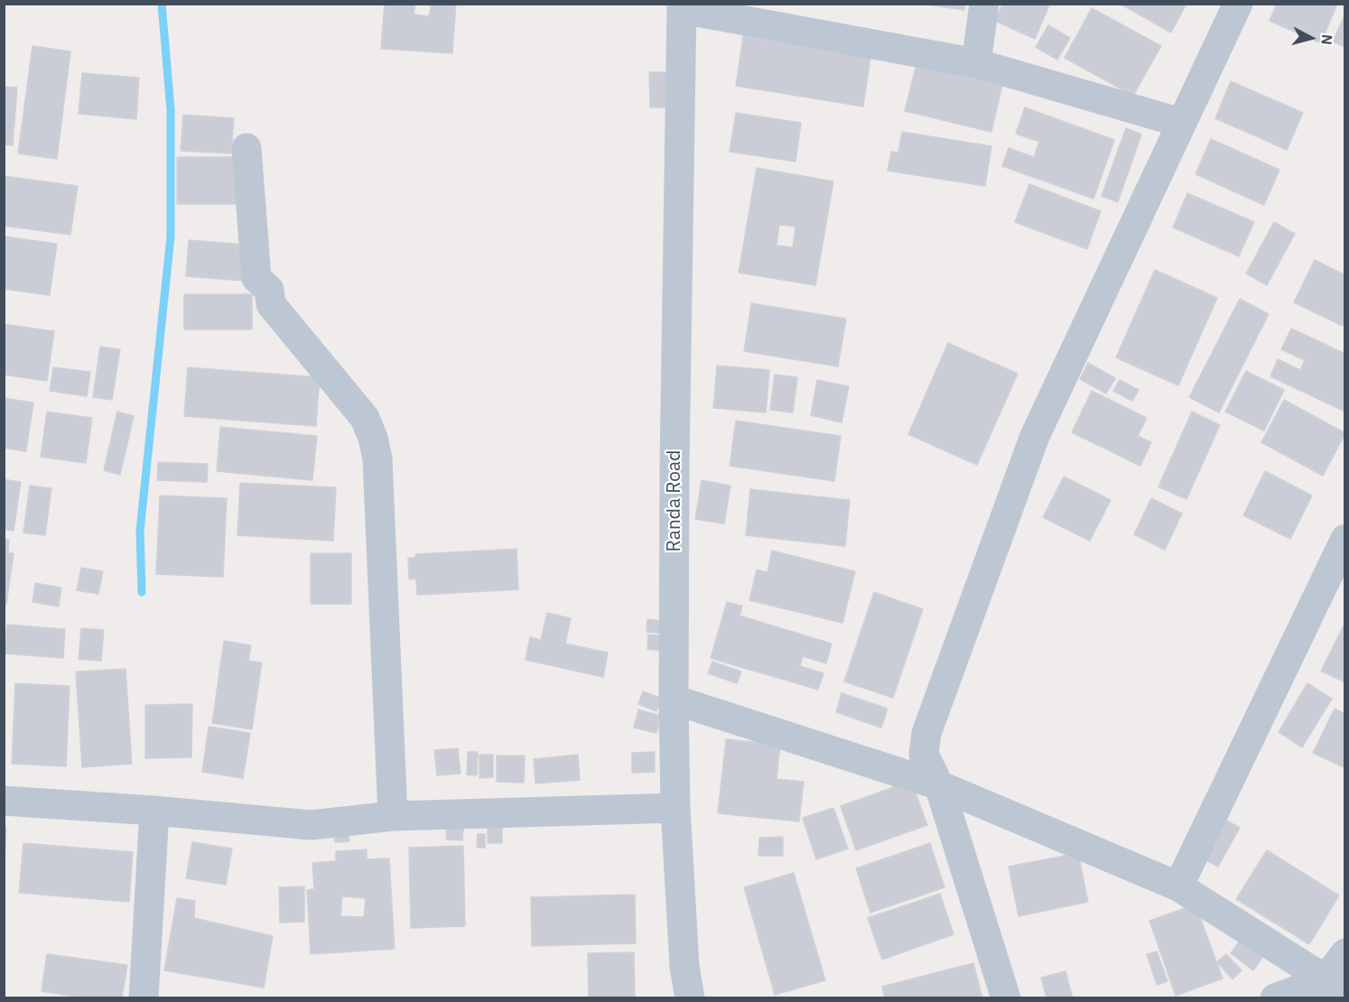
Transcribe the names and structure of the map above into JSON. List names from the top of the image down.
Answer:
{
  "streets": {
    "street": ["Randa Road"]
  },
  "north": "right"
}
